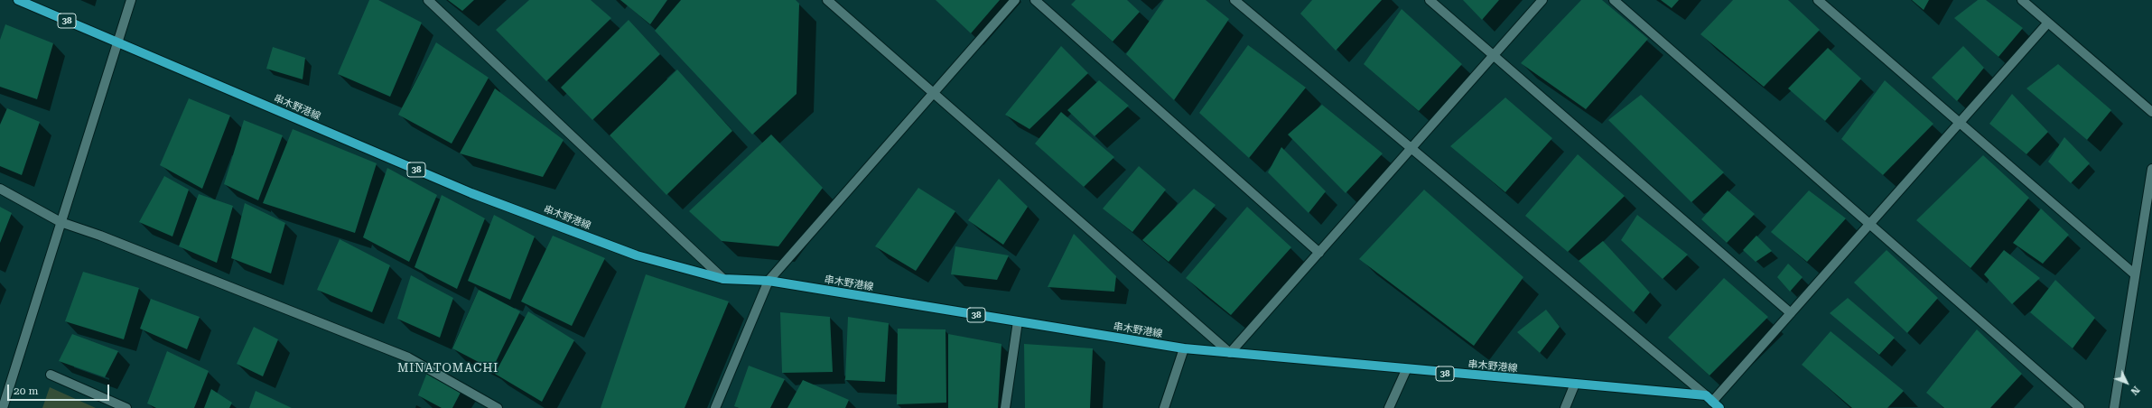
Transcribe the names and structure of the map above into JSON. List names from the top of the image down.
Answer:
{
  "streets": {
    "main road": ["38", "串木野港線"]
  },
  "districts": ["MINATOMACHI"],
  "scale_bar": "20 m",
  "north": "bottom right"
}
